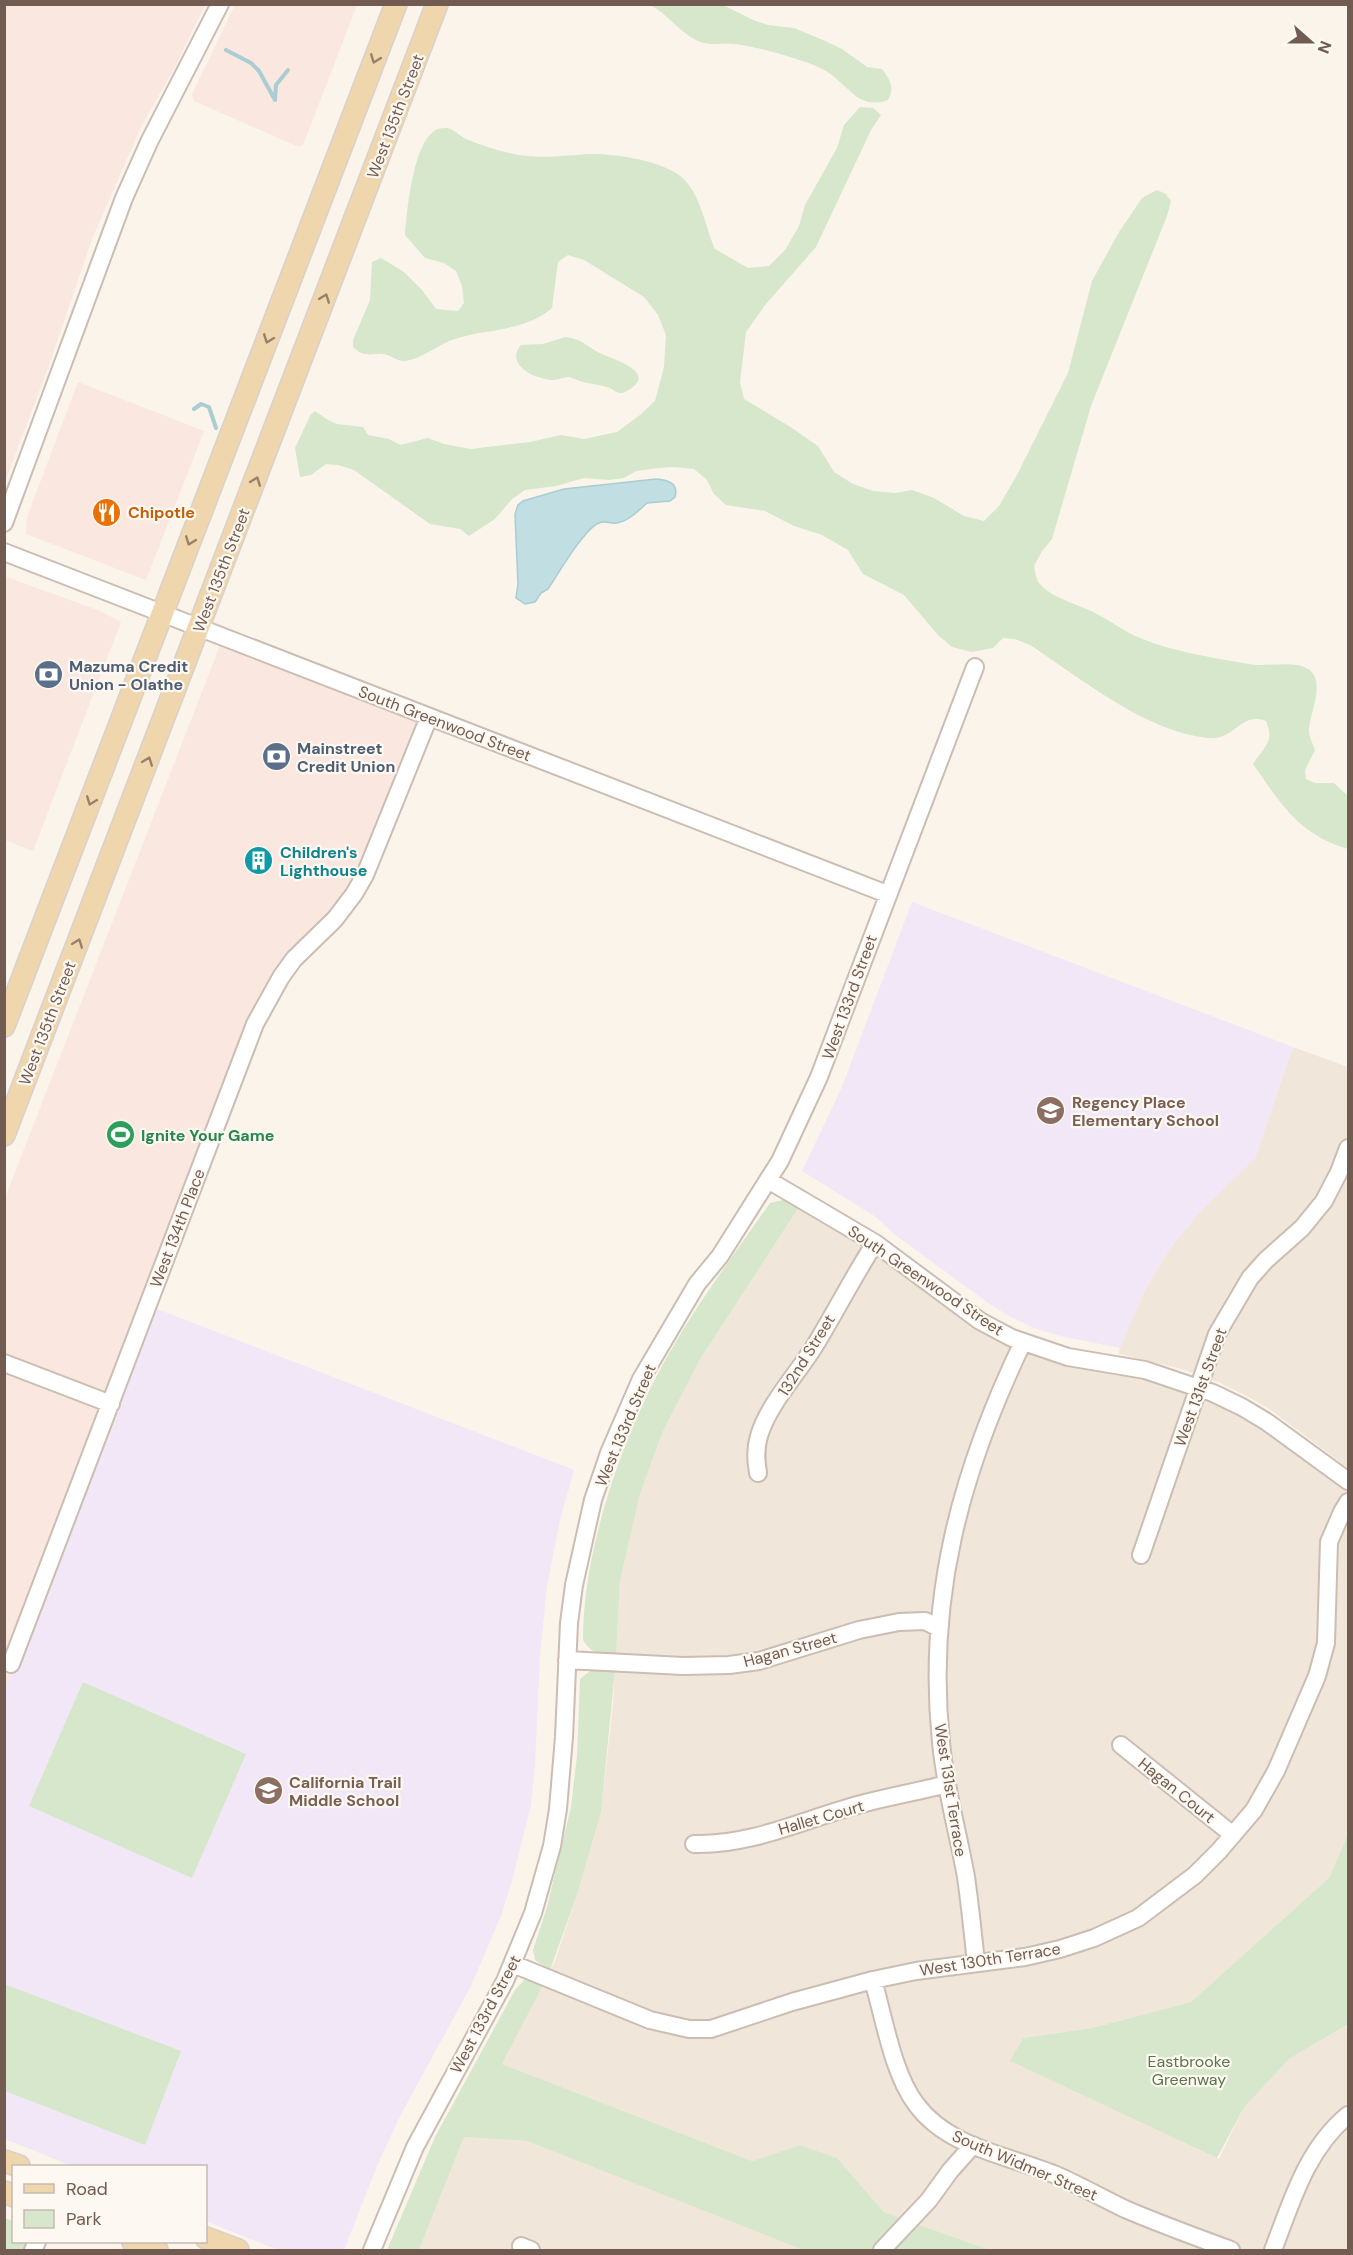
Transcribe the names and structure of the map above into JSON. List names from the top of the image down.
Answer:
{
  "streets": {
    "main road": ["West 135th Street"],
    "street": [
      "South Greenwood Street",
      "West 133rd Street",
      "West 134th Place",
      "132nd Street",
      "West 131st Street",
      "Hagan Street",
      "West 131st Terrace",
      "Hagan Court",
      "Hallet Court",
      "West 130th Terrace",
      "South Widmer Street"
    ]
  },
  "crossings": [
    ["West 135th Street", "South Greenwood Street"],
    ["South Greenwood Street", "West 133rd Street"],
    ["South Greenwood Street", "West 134th Place"],
    ["South Greenwood Street", "132nd Street"],
    ["South Greenwood Street", "West 131st Street"],
    ["South Greenwood Street", "West 131st Terrace"],
    ["West 133rd Street", "Hagan Street"],
    ["West 133rd Street", "West 130th Terrace"],
    ["Hagan Street", "West 131st Terrace"],
    ["West 131st Terrace", "Hallet Court"],
    ["West 131st Terrace", "West 130th Terrace"],
    ["Hagan Court", "West 130th Terrace"],
    ["West 130th Terrace", "South Widmer Street"]
  ],
  "parks": ["Eastbrooke Greenway"],
  "places": {
    "restaurant": ["Chipotle"],
    "bank": ["Mazuma Credit Union - Olathe", "Mainstreet Credit Union"],
    "building": ["Children's Lighthouse"],
    "school or university": ["Regency Place Elementary School", "California Trail Middle School"],
    "sports": ["Ignite Your Game"]
  },
  "legend": ["Road", "Park"],
  "north": "right"
}
